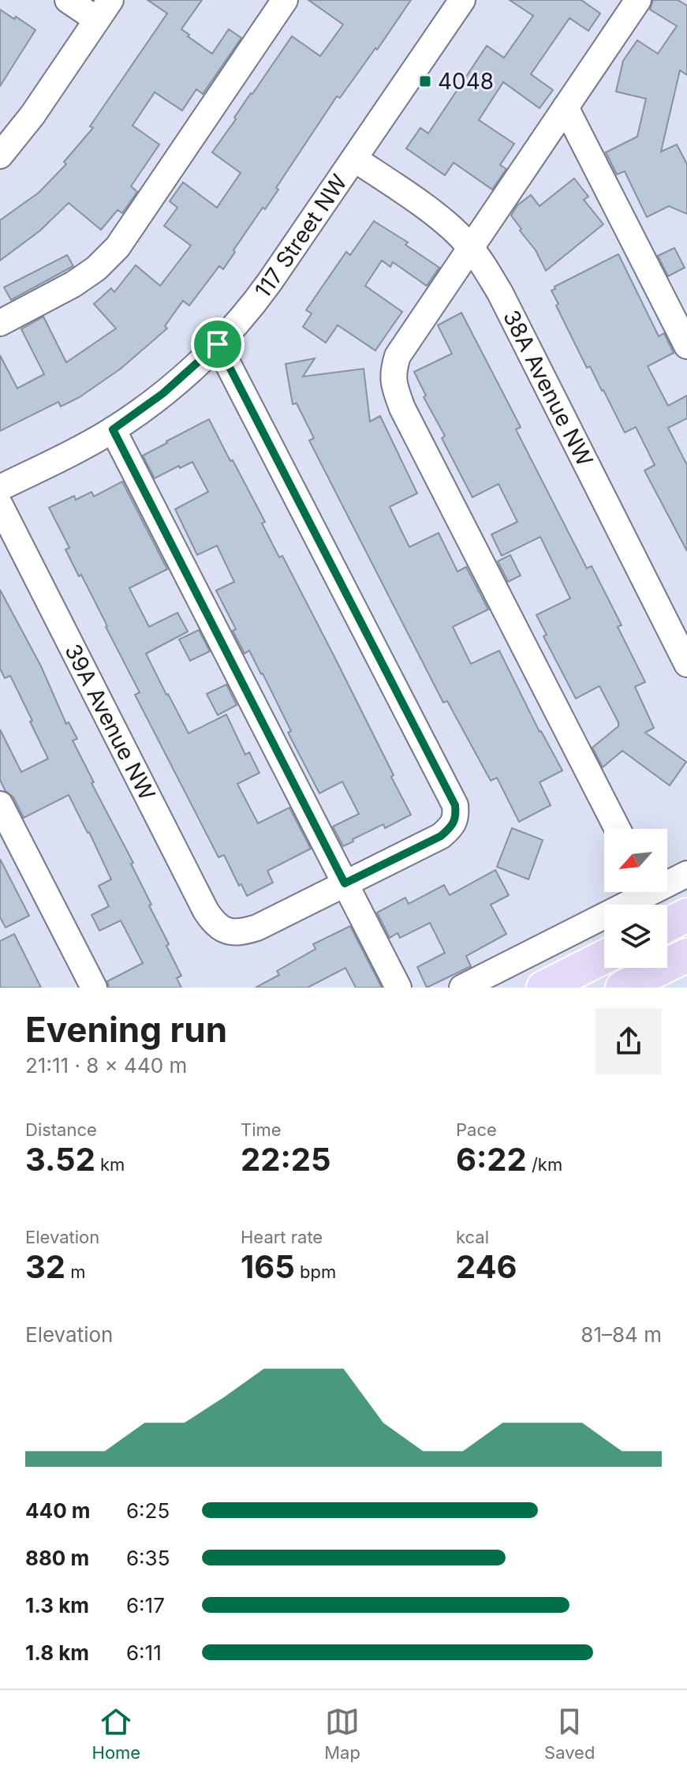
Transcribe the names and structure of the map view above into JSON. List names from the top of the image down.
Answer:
{
  "streets": {
    "street": ["117 Street NW", "38A Avenue NW", "39A Avenue NW"]
  },
  "crossings": [
    ["117 Street NW", "38A Avenue NW"]
  ],
  "places": {
    "transit": ["4048"]
  },
  "north": "bottom left",
  "page": {
    "heading": ["Evening run", "21:11 · 8 × 440 m"],
    "stats": [
      ["Distance", "3.52 km"],
      ["Time", "22:25"],
      ["Pace", "6:22 /km"],
      ["Elevation", "32 m"],
      ["Heart rate", "165 bpm"],
      ["kcal", "246"]
    ],
    "chart": ["Elevation", "81–84 m"],
    "list": [
      {
        "name": "440 m",
        "note": "6:25"
      },
      {
        "name": "880 m",
        "note": "6:35"
      },
      {
        "name": "1.3 km",
        "note": "6:17"
      },
      {
        "name": "1.8 km",
        "note": "6:11"
      }
    ],
    "tabs": ["Home", "Map", "Saved"]
  }
}
